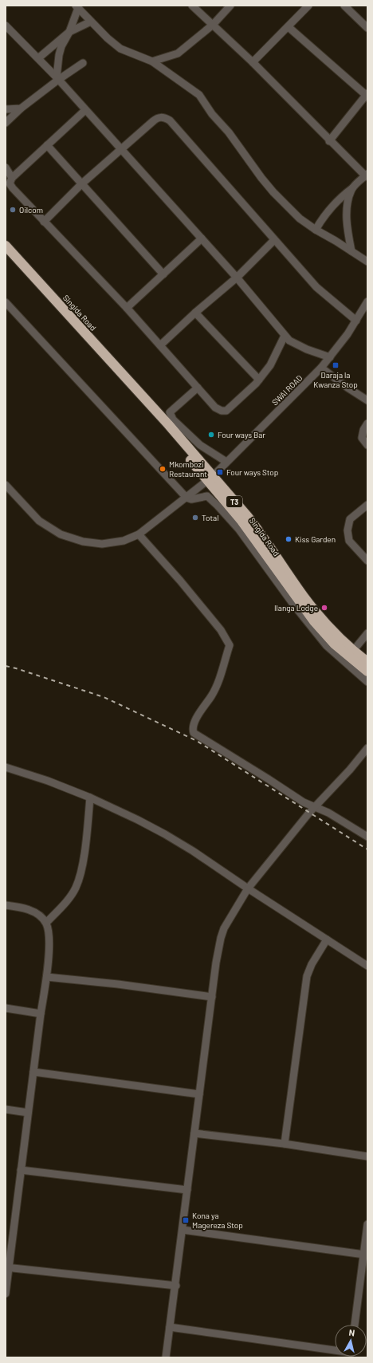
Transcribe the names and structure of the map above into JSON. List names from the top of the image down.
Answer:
{
  "streets": {
    "highway": ["Singida Road", "T3"],
    "street": ["SWAI ROAD"]
  },
  "crossings": [
    ["Singida Road", "SWAI ROAD"]
  ],
  "places": {
    "other": [
      "Oilcom",
      "Four ways Bar",
      "Mkombozi Restaurant",
      "Total",
      "Kiss Garden",
      "Ilanga Lodge"
    ],
    "transit": ["Daraja la Kwanza Stop", "Four ways Stop", "Kona ya Magereza Stop"]
  },
  "north": "top"
}
